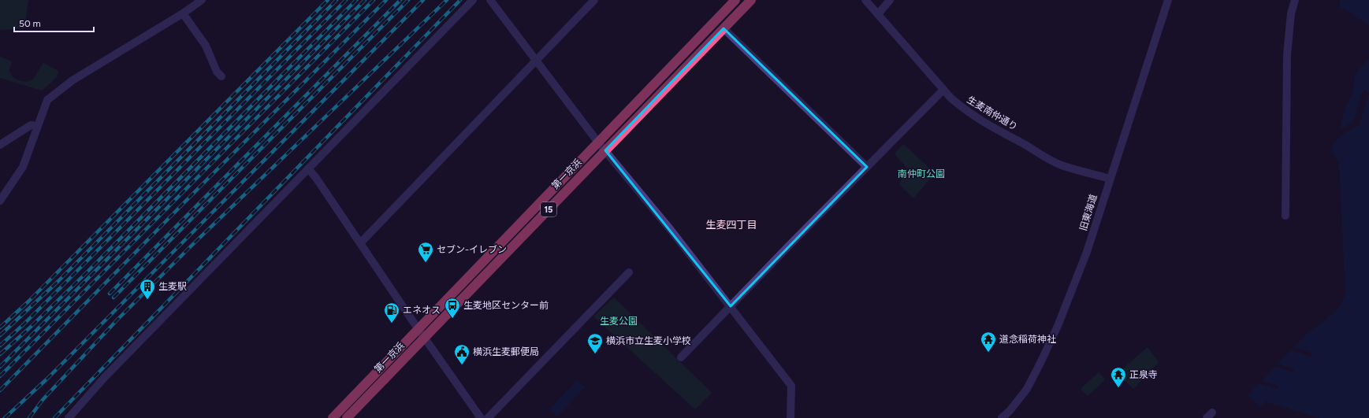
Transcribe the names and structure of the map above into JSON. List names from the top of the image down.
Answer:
{
  "streets": {
    "highway": ["第一京浜", "15"],
    "street": ["生麦南仲通り", "旧東海道"]
  },
  "crossings": [
    ["生麦南仲通り", "旧東海道"]
  ],
  "districts": ["生麦四丁目"],
  "parks": ["南仲町公園", "生麦公園"],
  "places": {
    "supermarket": ["セブン-イレブン"],
    "building": ["生麦駅"],
    "bus stop": ["生麦地区センター前"],
    "fuel station": ["エネオス"],
    "temple": ["道念稲荷神社", "正泉寺"],
    "school or university": ["横浜市立生麦小学校"],
    "public building": ["横浜生麦郵便局"]
  },
  "scale_bar": "50 m"
}
